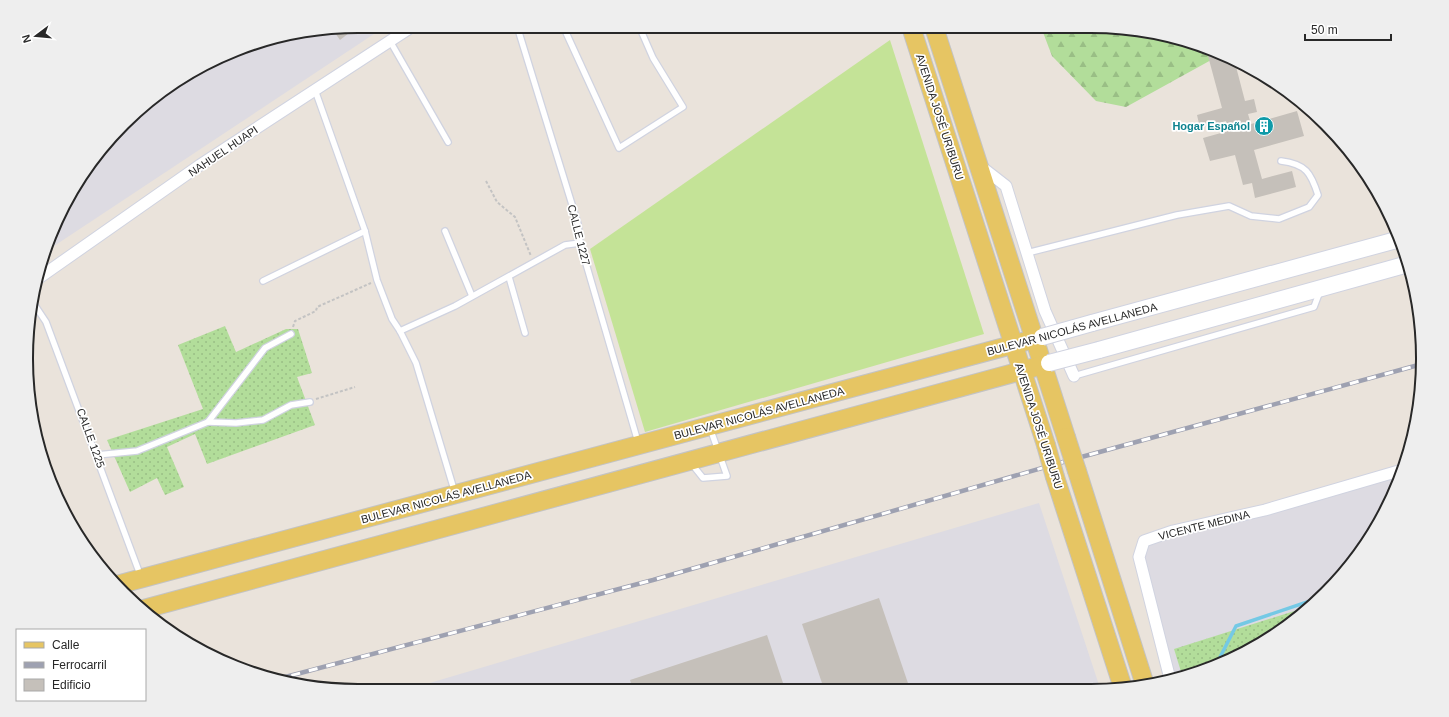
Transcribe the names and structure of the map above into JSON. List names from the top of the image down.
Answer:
{
  "streets": {
    "main road": ["AVENIDA JOSÉ URIBURU", "BULEVAR NICOLÁS AVELLANEDA"],
    "street": ["NAHUEL HUAPI", "VICENTE MEDINA"],
    "lane": ["CALLE 1227", "CALLE 1225"]
  },
  "crossings": [
    ["AVENIDA JOSÉ URIBURU", "BULEVAR NICOLÁS AVELLANEDA"],
    ["CALLE 1227", "BULEVAR NICOLÁS AVELLANEDA"],
    ["BULEVAR NICOLÁS AVELLANEDA", "CALLE 1225"]
  ],
  "places": {
    "building": ["Hogar Español"]
  },
  "legend": ["Calle", "Ferrocarril", "Edificio"],
  "scale_bar": "50 m",
  "north": "left"
}
